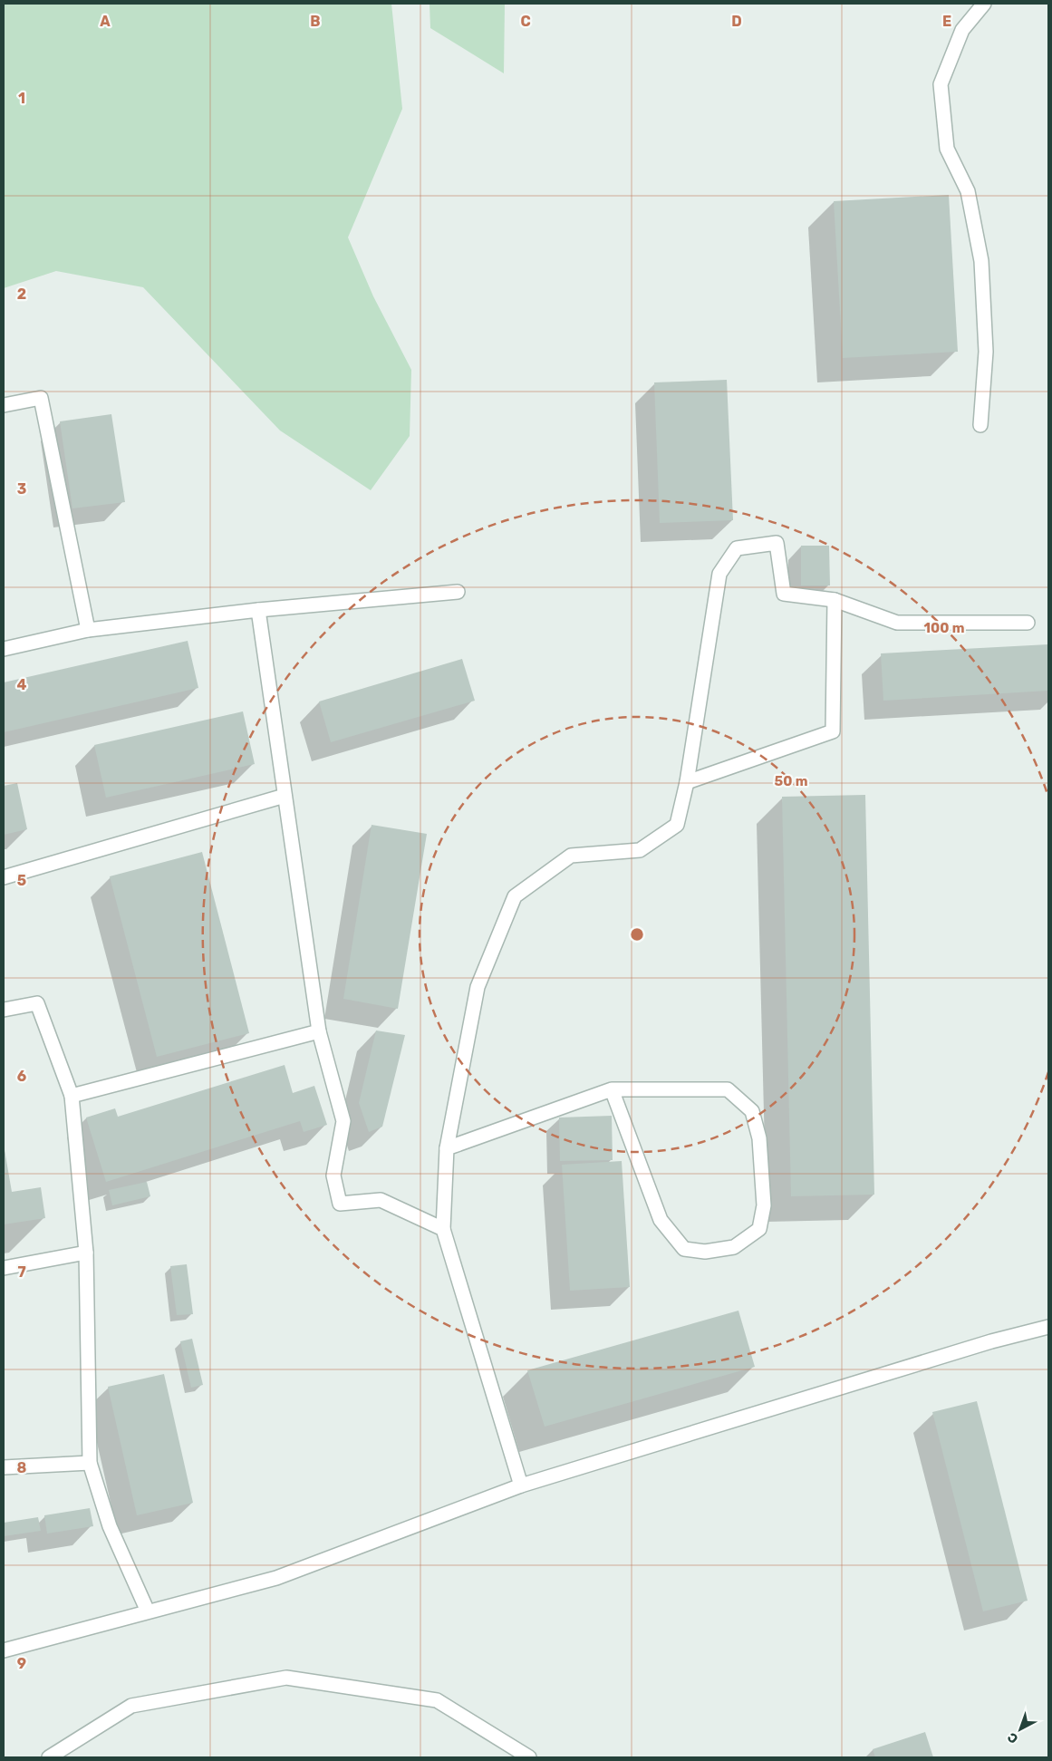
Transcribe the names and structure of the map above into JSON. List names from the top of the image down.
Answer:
{
  "north": "bottom left",
  "grid": {
    "columns": [
      "A",
      "B",
      "C",
      "D",
      "E"
    ],
    "rows": [
      "1",
      "2",
      "3",
      "4",
      "5",
      "6",
      "7",
      "8",
      "9"
    ]
  },
  "rings": ["100 m", "50 m"]
}
